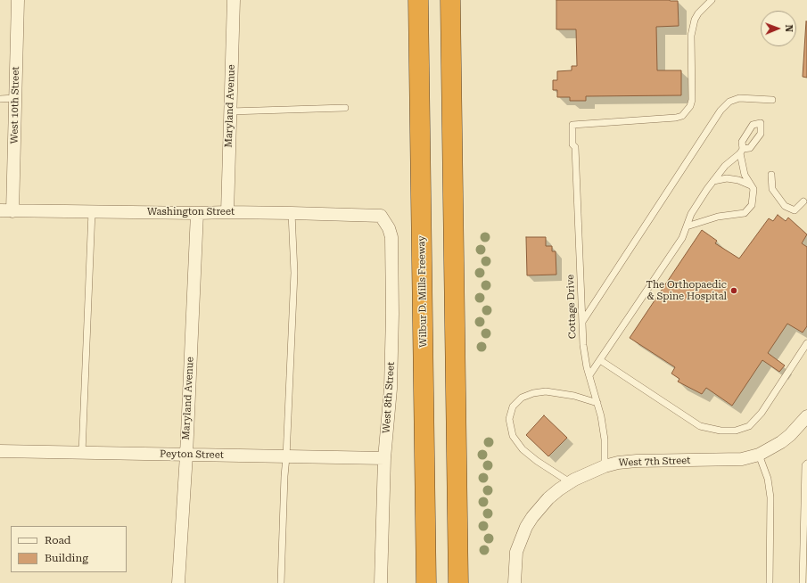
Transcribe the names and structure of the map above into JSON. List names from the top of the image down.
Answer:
{
  "streets": {
    "highway": ["Wilbur D. Mills Freeway"],
    "street": [
      "West 10th Street",
      "Maryland Avenue",
      "Washington Street",
      "West 8th Street",
      "Peyton Street",
      "West 7th Street"
    ],
    "lane": ["Cottage Drive"]
  },
  "crossings": [
    ["West 10th Street", "Washington Street"],
    ["Maryland Avenue", "Washington Street"],
    ["Maryland Avenue", "Peyton Street"],
    ["Washington Street", "West 8th Street"],
    ["Cottage Drive", "West 7th Street"],
    ["West 8th Street", "Peyton Street"]
  ],
  "places": ["The Orthopaedic & Spine Hospital"],
  "legend": ["Road", "Building"],
  "north": "right"
}
